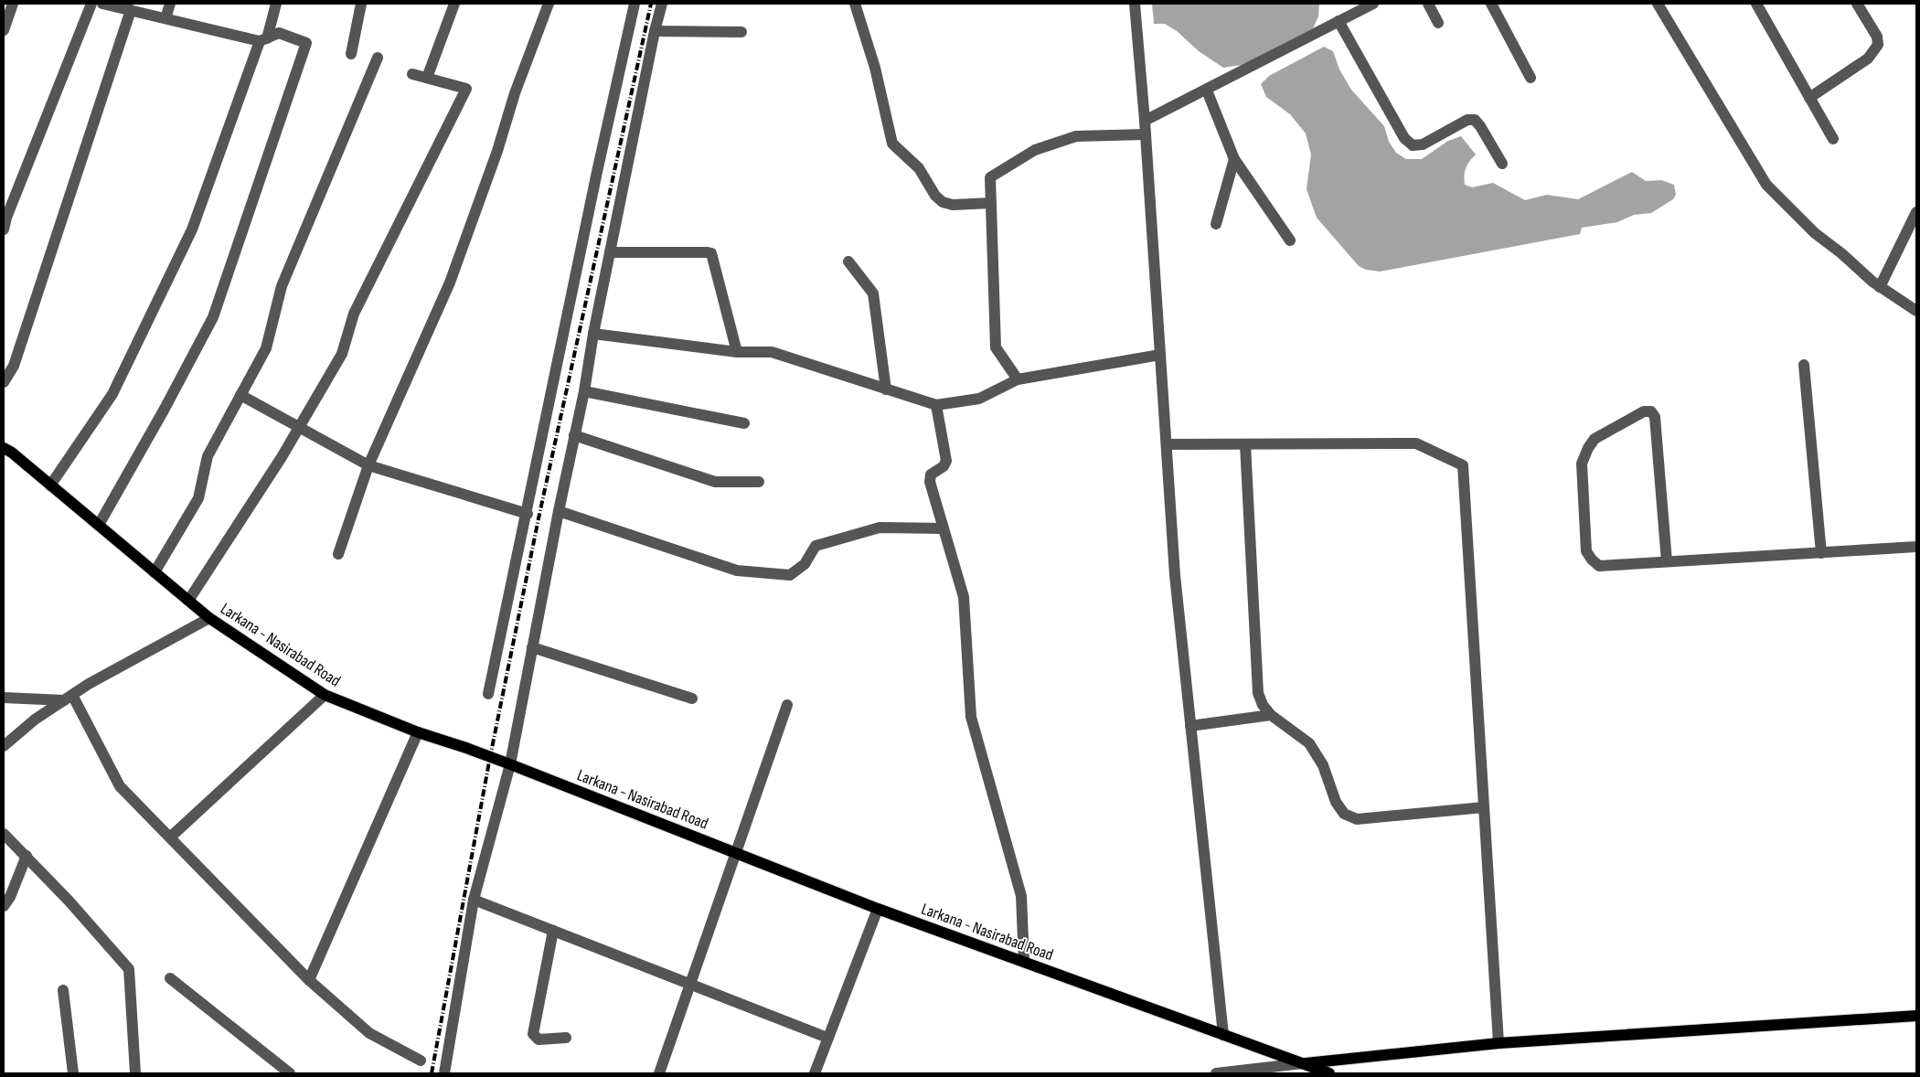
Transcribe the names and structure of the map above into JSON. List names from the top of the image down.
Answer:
{
  "streets": {
    "main road": ["Larkana - Nasirabad Road"]
  }
}
